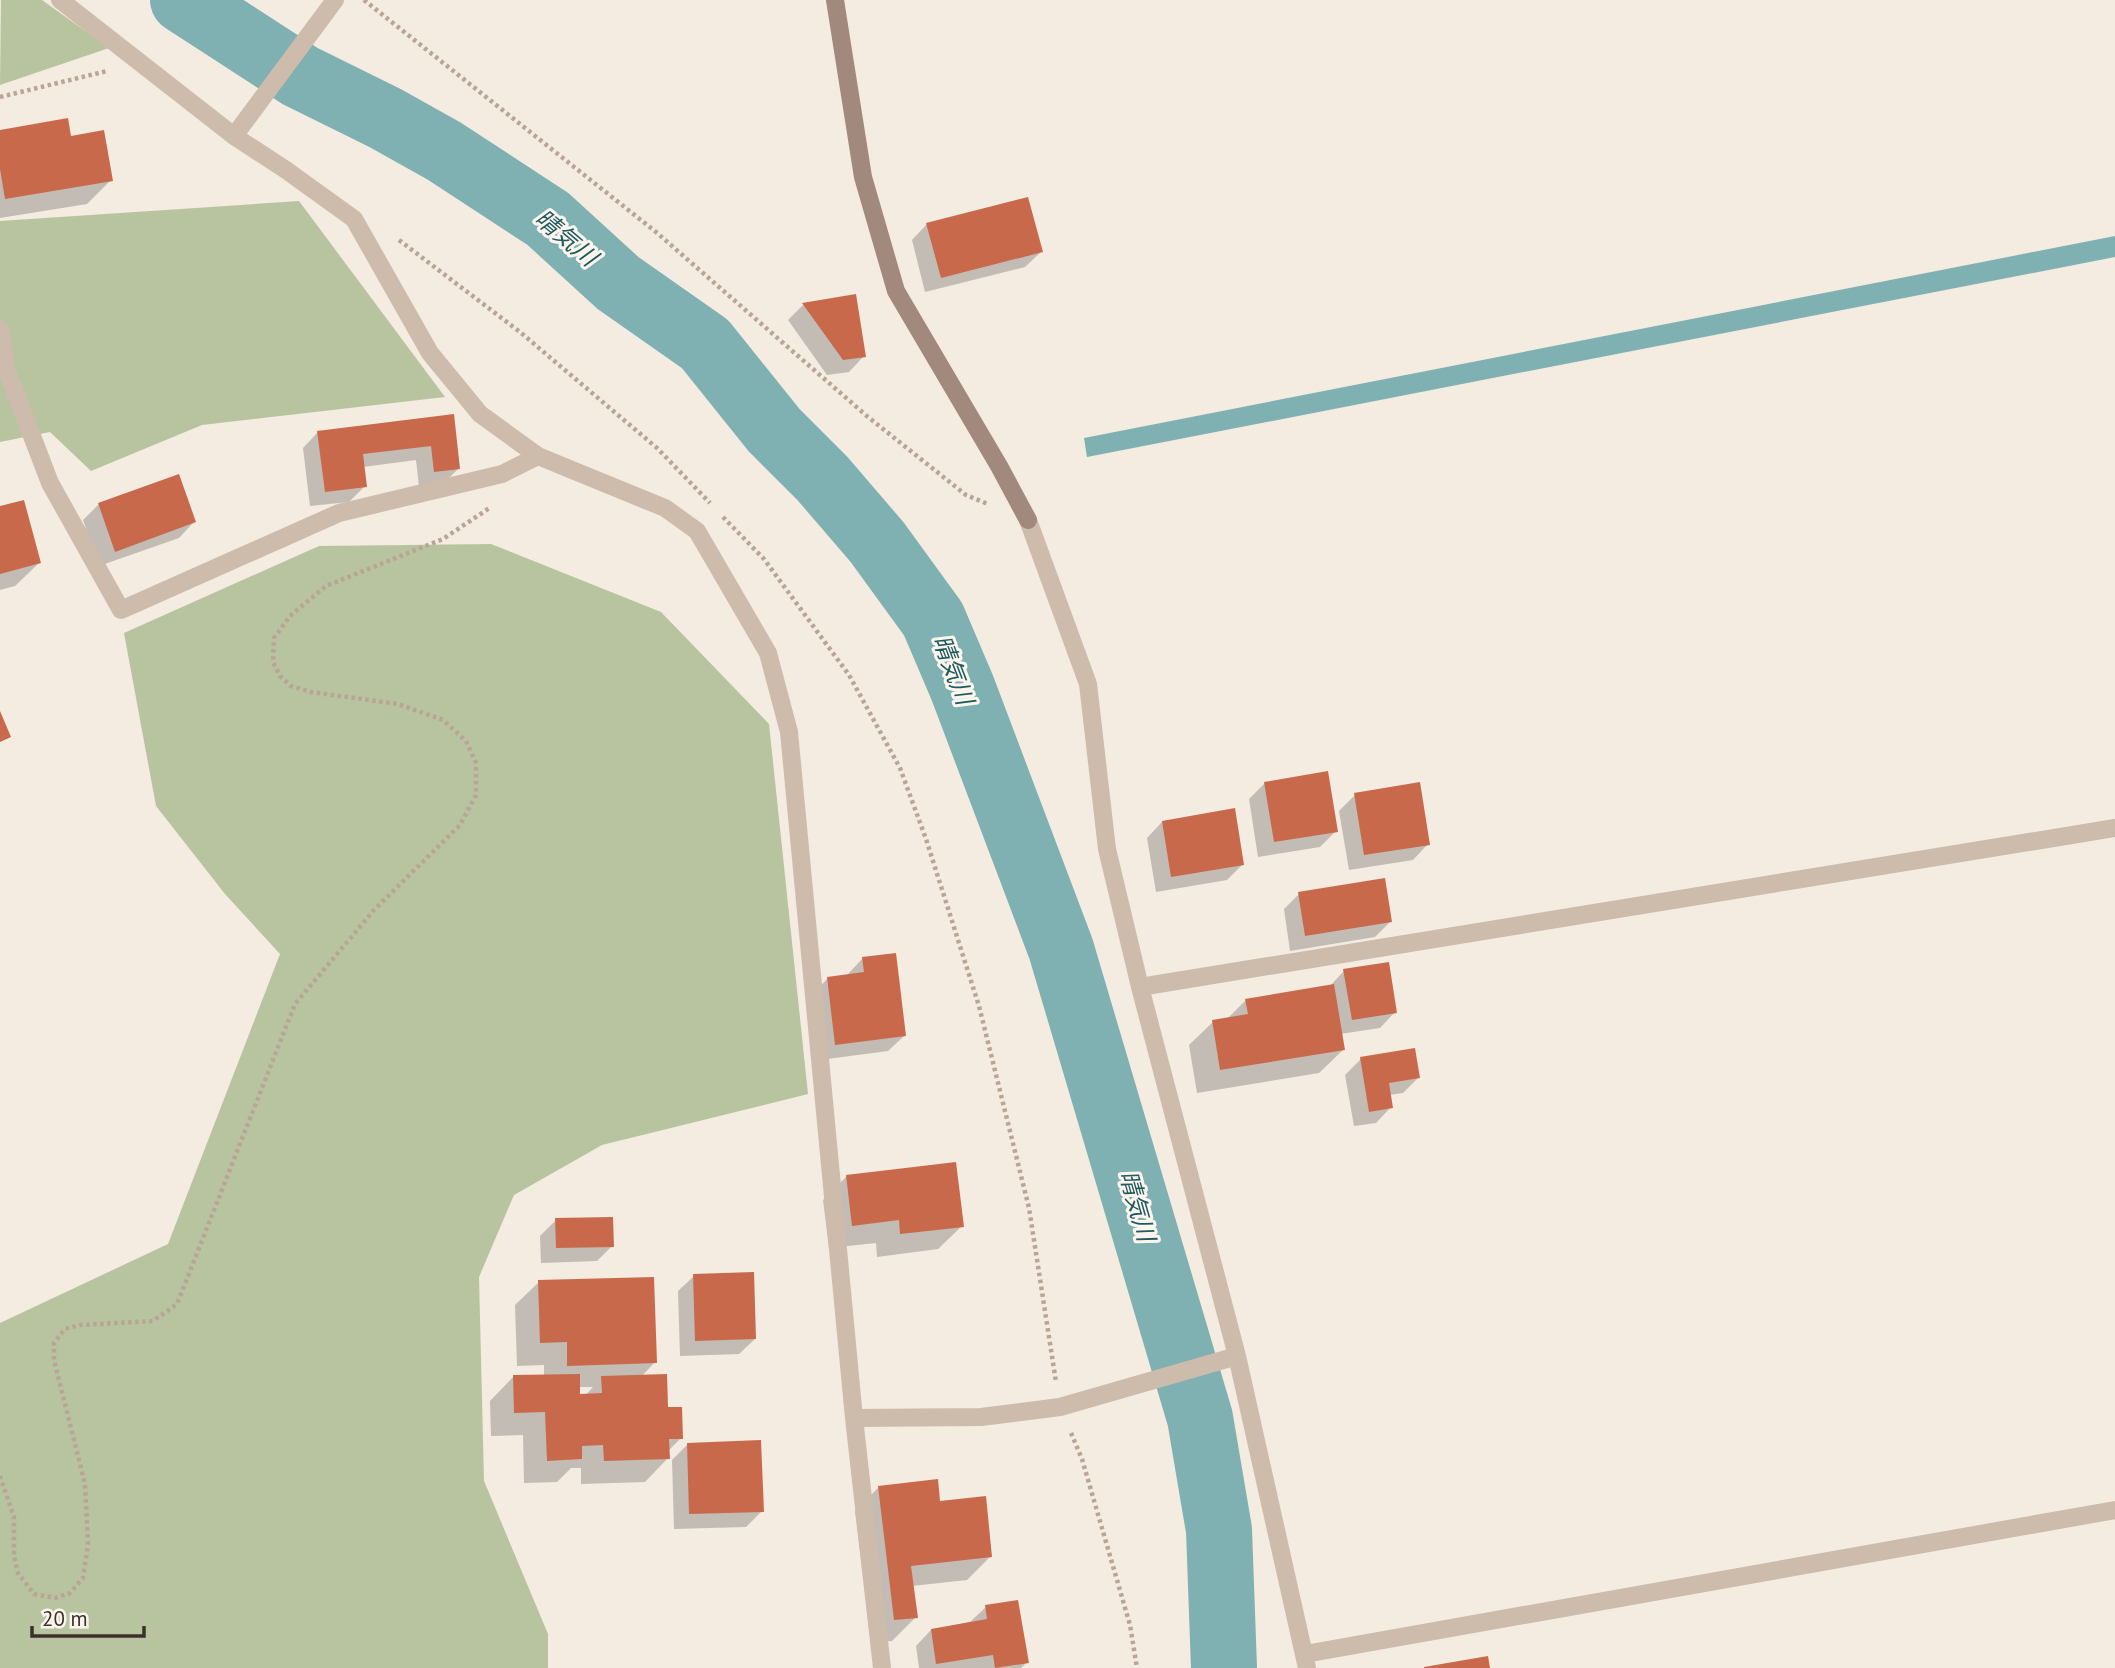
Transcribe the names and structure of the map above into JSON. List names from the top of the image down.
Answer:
{
  "water": ["晴気川"],
  "scale_bar": "20 m"
}
